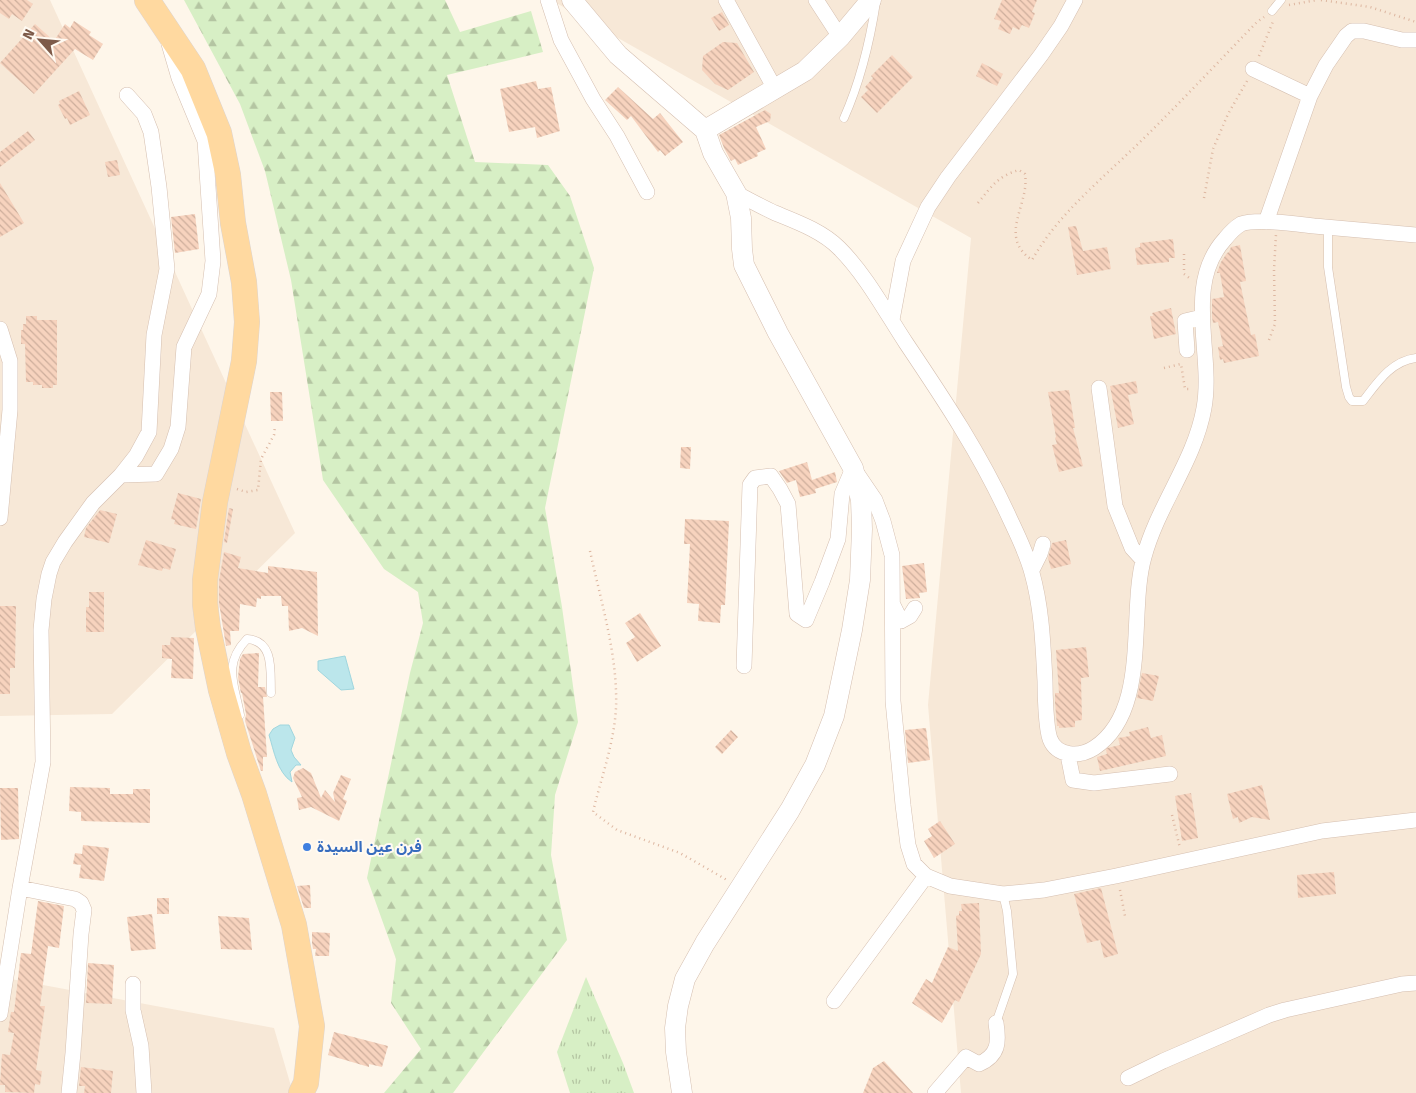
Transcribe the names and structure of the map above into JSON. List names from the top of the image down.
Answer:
{
  "places": ["فرن عين السيدة"],
  "north": "top left"
}
